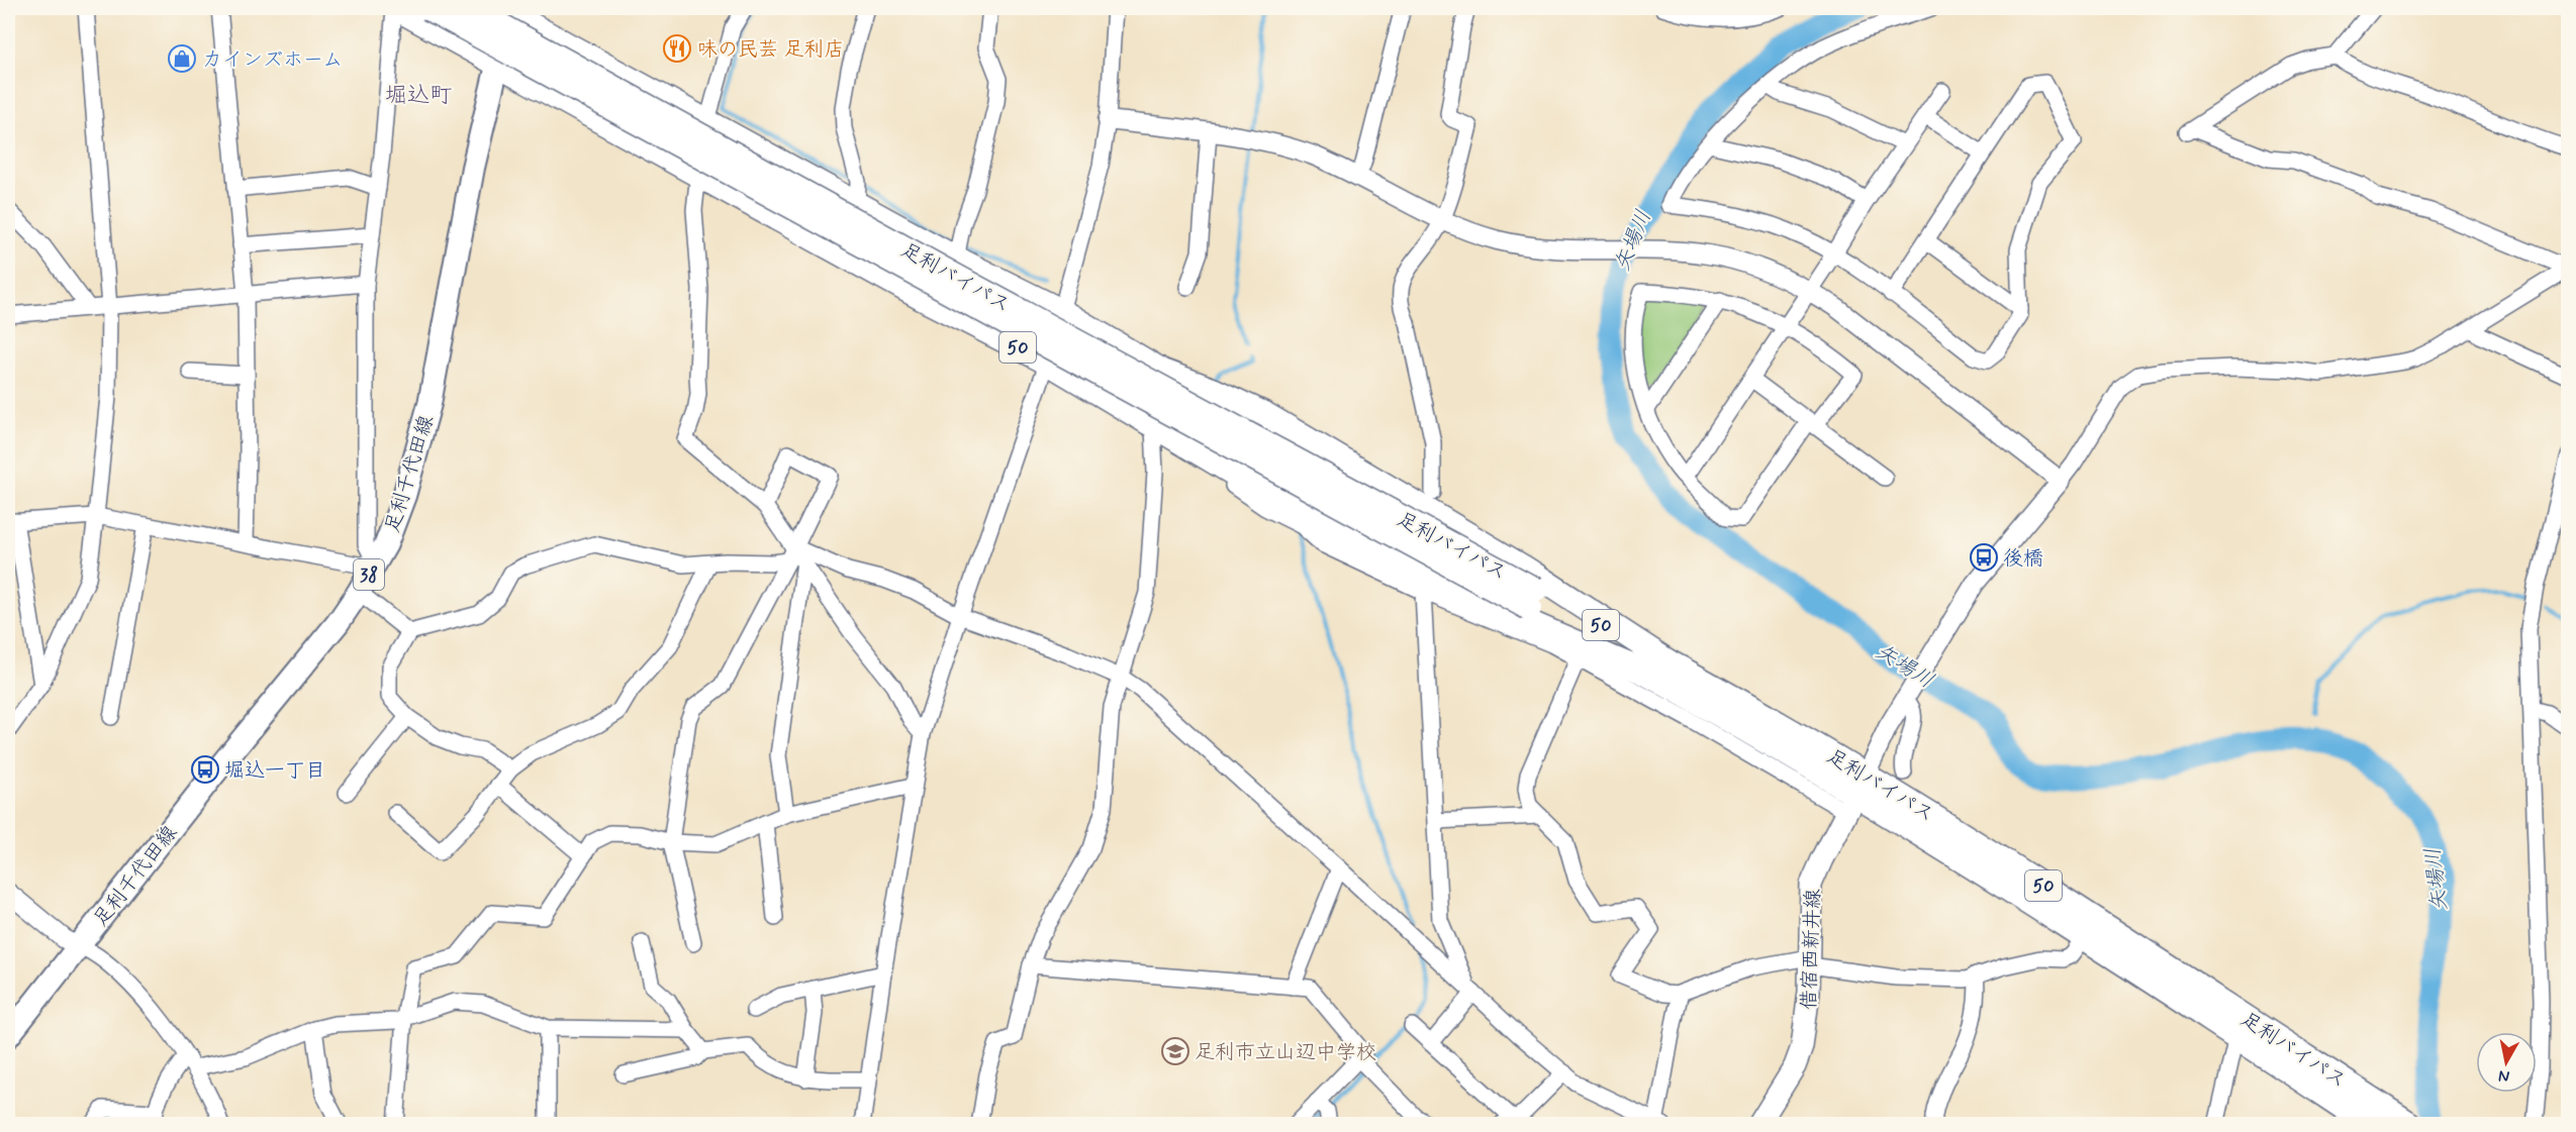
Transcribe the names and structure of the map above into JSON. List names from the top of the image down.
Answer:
{
  "streets": {
    "highway": ["足利バイパス", "50"],
    "main road": ["足利千代田線", "38", "借宿西新井線"]
  },
  "crossings": [
    ["足利バイパス", "50"],
    ["足利バイパス", "借宿西新井線"],
    ["50", "足利千代田線"]
  ],
  "districts": ["堀込町"],
  "water": ["矢場川"],
  "places": {
    "restaurant": ["味の民芸 足利店"],
    "shop": ["カインズホーム"],
    "bus stop": ["後橋", "堀込一丁目"],
    "school or university": ["足利市立山辺中学校"]
  },
  "north": "bottom"
}
